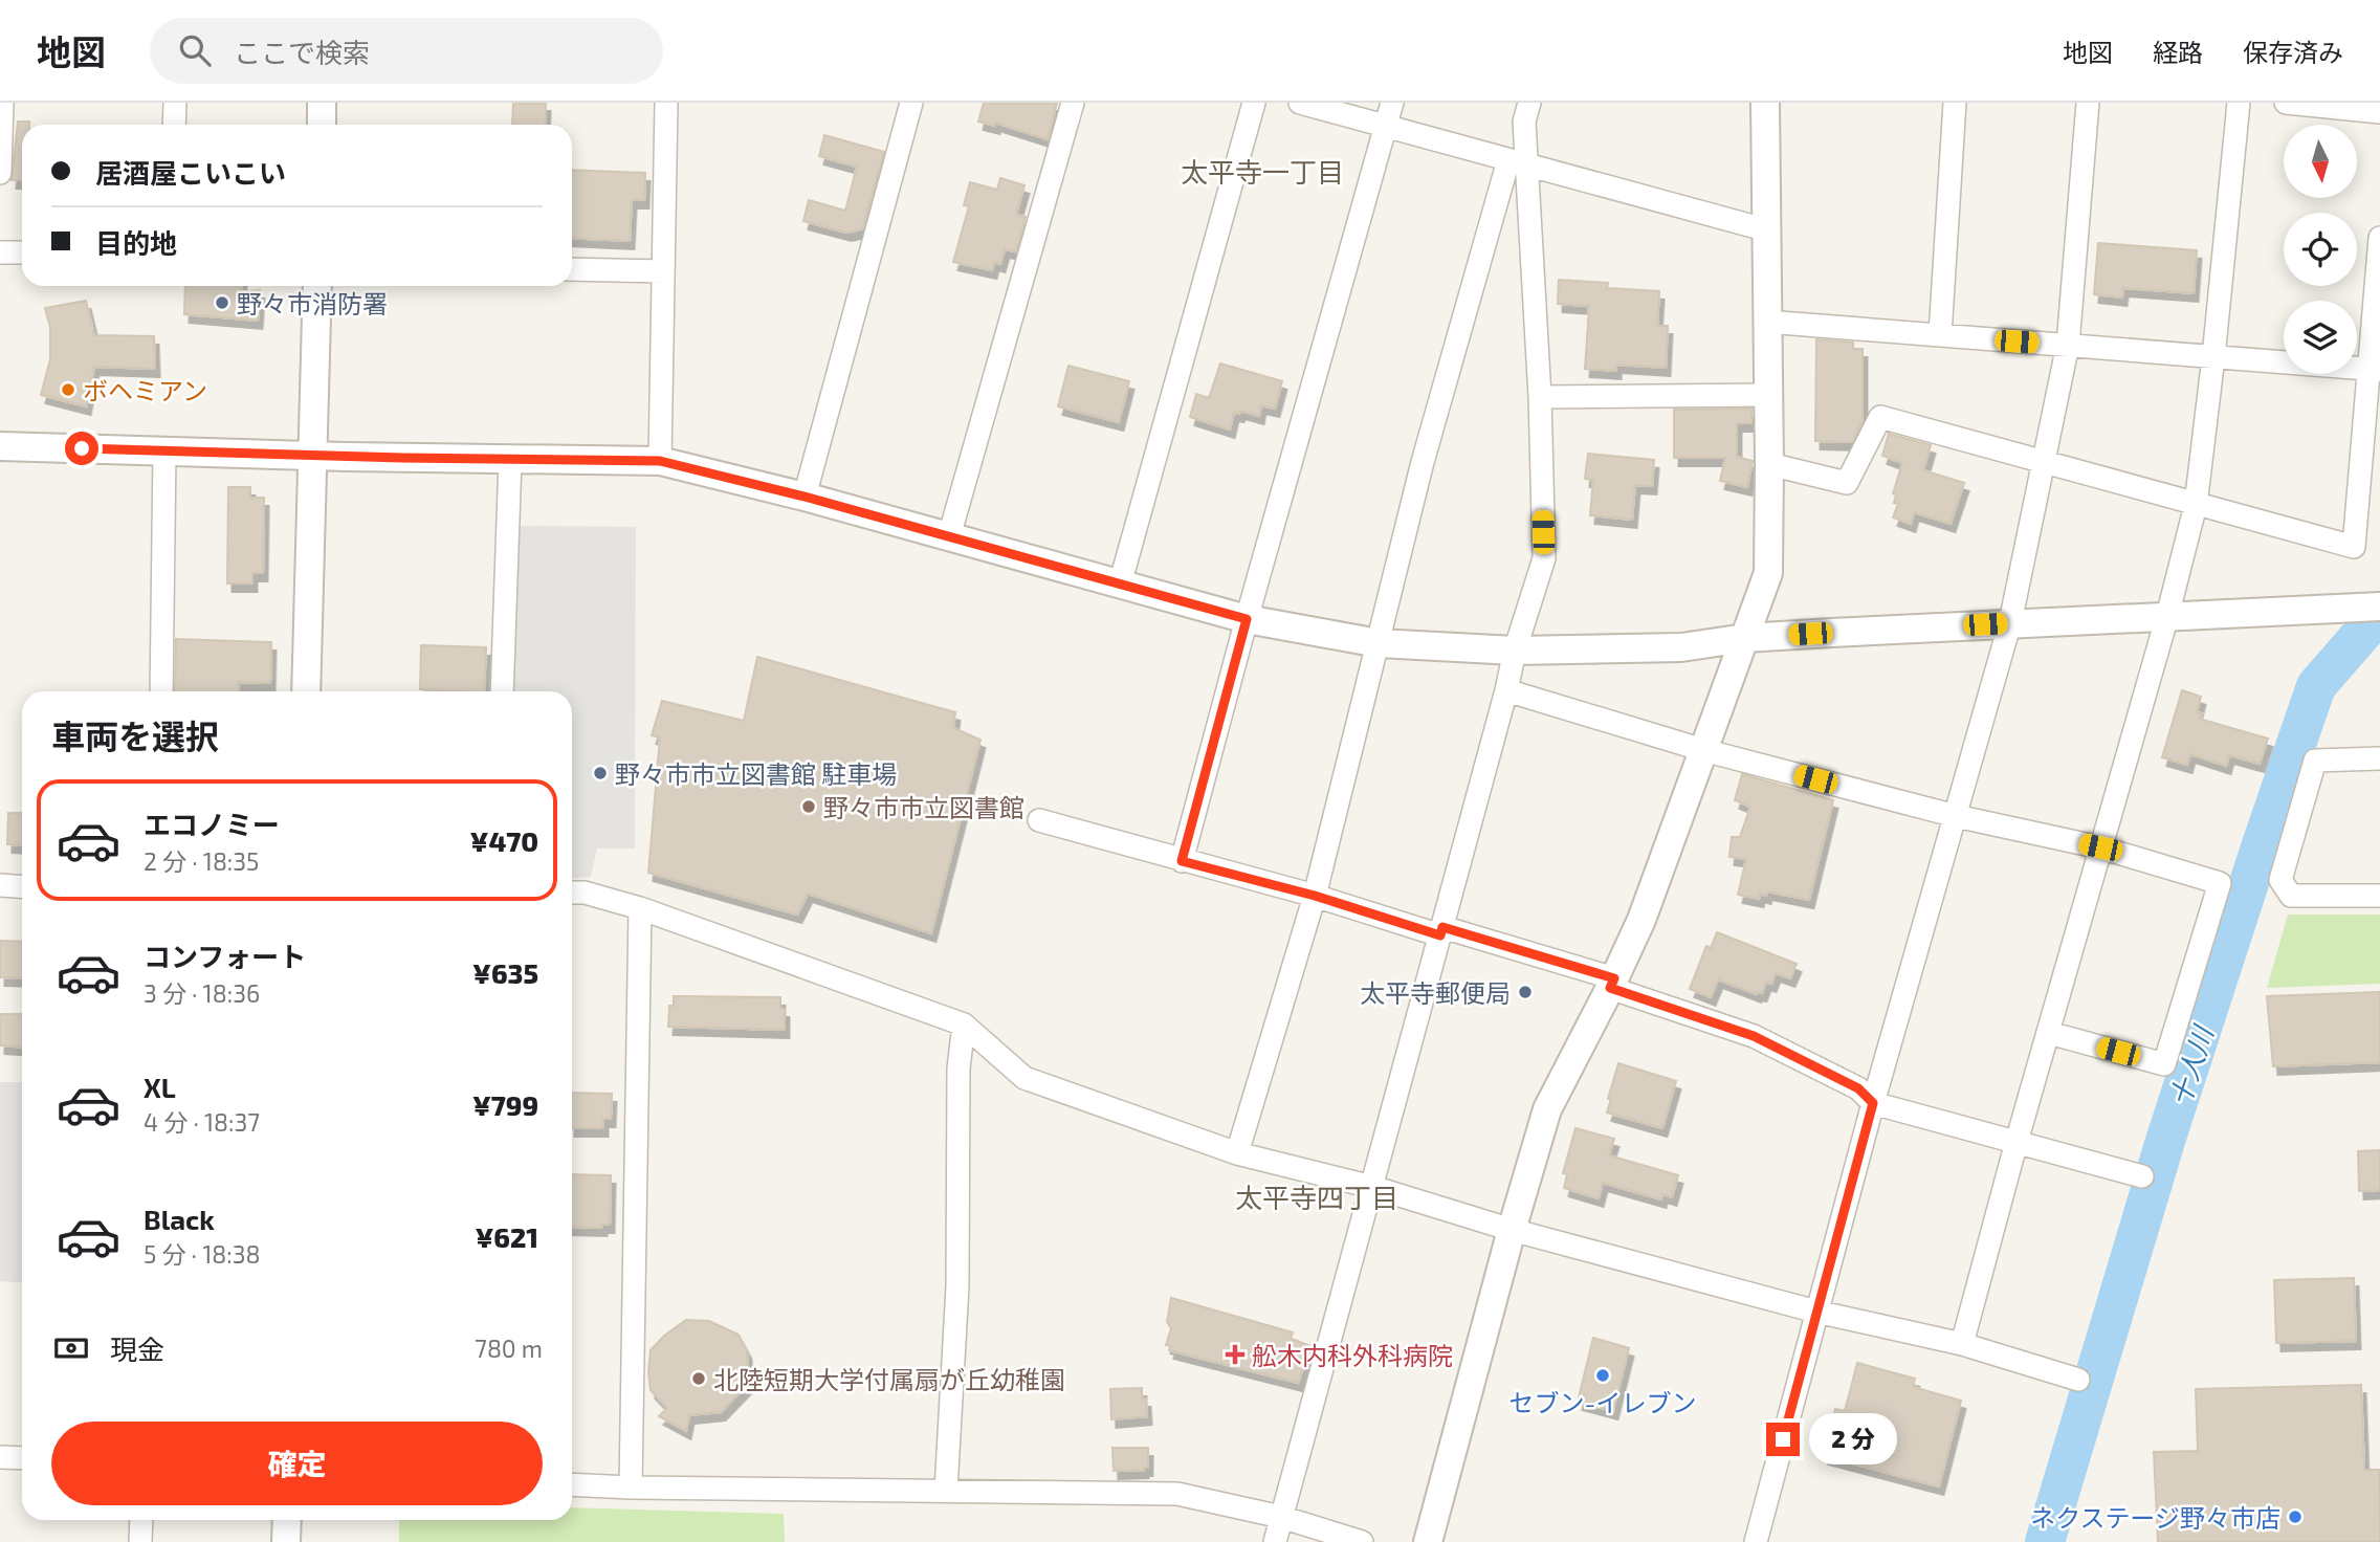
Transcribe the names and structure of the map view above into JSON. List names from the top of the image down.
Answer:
{
  "districts": ["太平寺一丁目", "太平寺四丁目"],
  "water": ["十人川"],
  "places": {
    "other": [
      "野々市消防署",
      "ボヘミアン",
      "野々市市立図書館 駐車場",
      "野々市市立図書館",
      "太平寺郵便局",
      "セブン-イレブン",
      "北陸短期大学付属扇が丘幼稚園",
      "ネクステージ野々市店"
    ],
    "health": ["舩木内科外科病院"]
  },
  "north": "bottom",
  "page": {
    "header": "地図",
    "search": "ここで検索",
    "nav": ["地図", "経路", "保存済み"],
    "banner": ["居酒屋こいこい", "目的地"],
    "heading": "車両を選択",
    "list": [
      {
        "name": "エコノミー",
        "note": "2 分 · 18:35",
        "value": "¥470"
      },
      {
        "name": "コンフォート",
        "note": "3 分 · 18:36",
        "value": "¥635"
      },
      {
        "name": "XL",
        "note": "4 分 · 18:37",
        "value": "¥799"
      },
      {
        "name": "Black",
        "note": "5 分 · 18:38",
        "value": "¥621"
      }
    ],
    "pay": ["現金", "780 m"],
    "buttons": "確定",
    "bubble": "2 分"
  }
}
